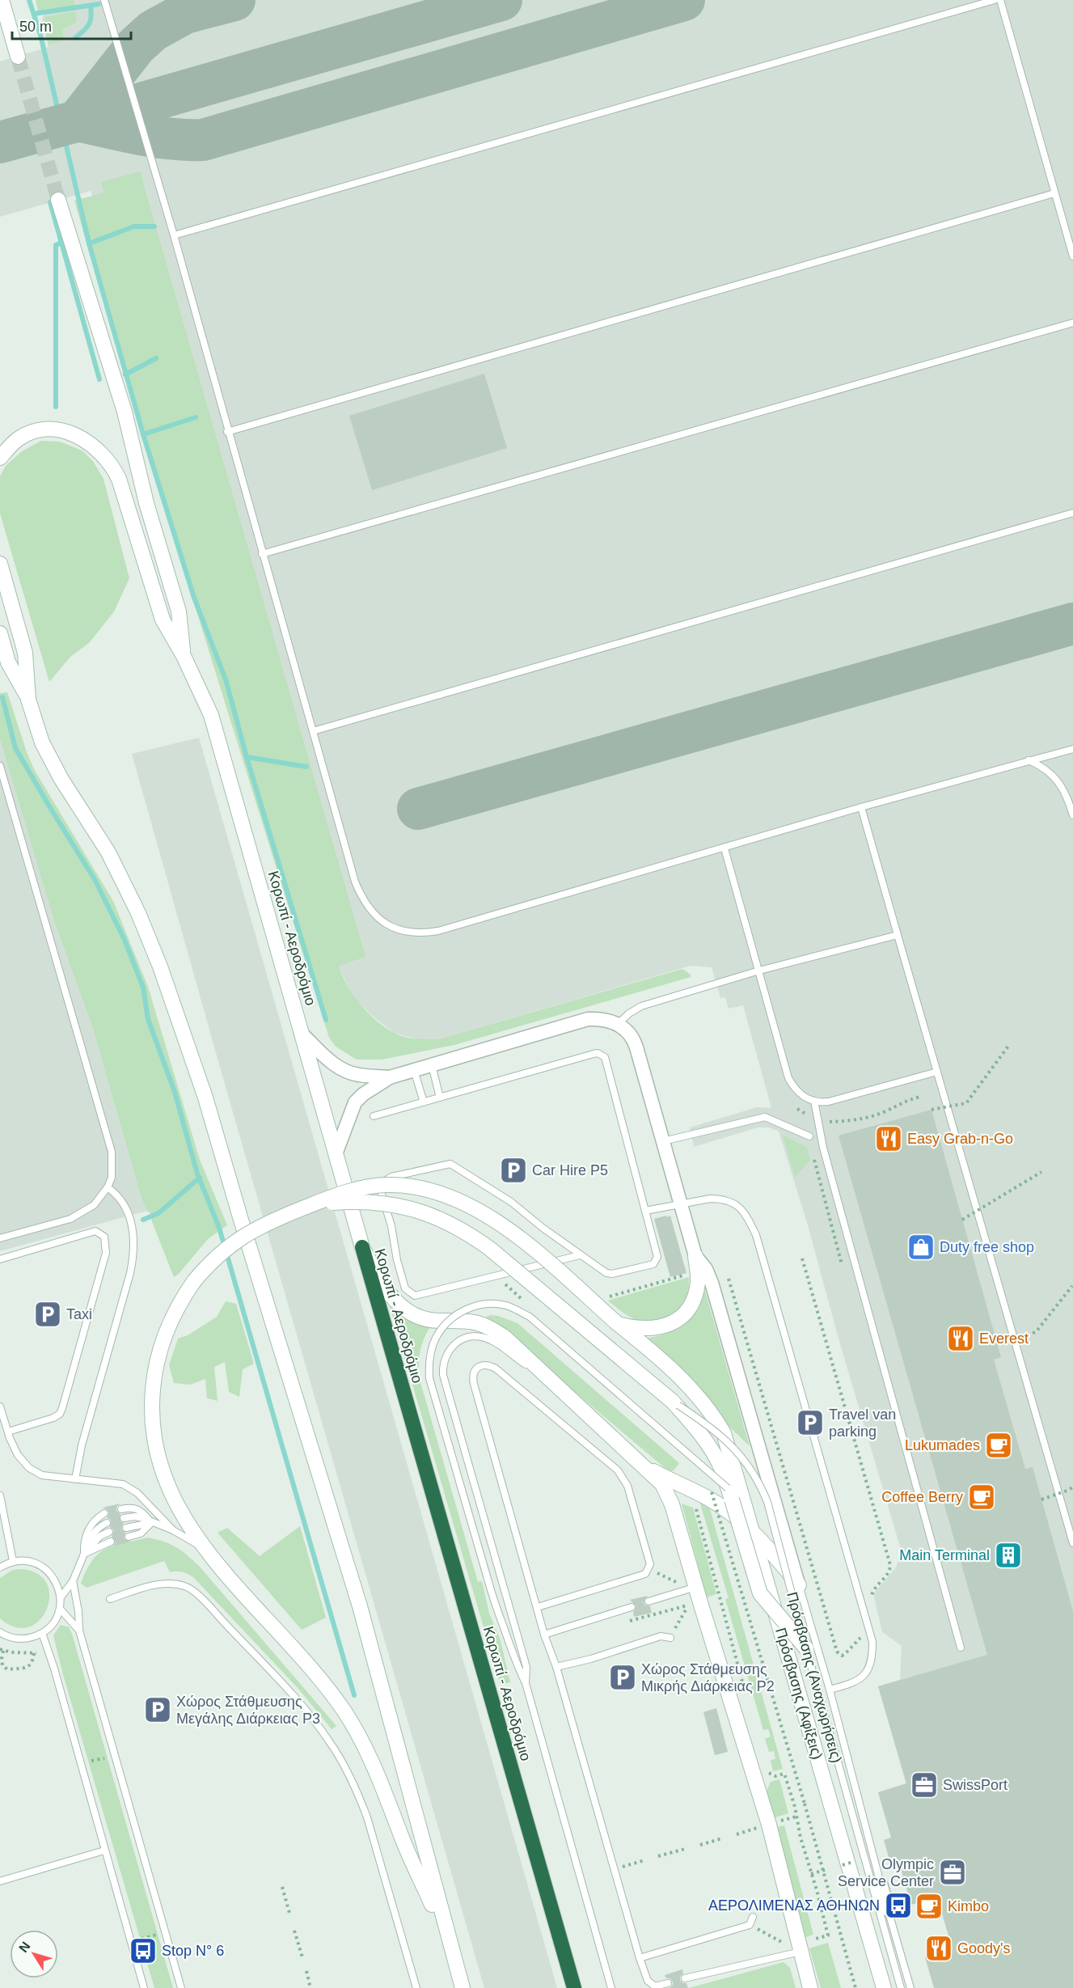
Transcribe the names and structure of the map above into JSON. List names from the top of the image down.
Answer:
{
  "streets": {
    "highway": ["Κορωπί - Αεροδρόμιο"],
    "street": ["Πρόσβασης (Αναχωρήσεις)", "Πρόσβασης (Αφίξεις)"]
  },
  "crossings": [
    ["Πρόσβασης (Αναχωρήσεις)", "Πρόσβασης (Αφίξεις)"]
  ],
  "places": {
    "restaurant": ["Easy Grab-n-Go", "Everest", "Goody's"],
    "parking": [
      "Car Hire P5",
      "Taxi",
      "Travel van parking",
      "Χώρος Στάθμευσης Μικρής Διάρκειας P2",
      "Χώρος Στάθμευσης Μεγάλης Διάρκειας P3"
    ],
    "shop": ["Duty free shop"],
    "cafe": ["Lukumades", "Coffee Berry", "Kimbo"],
    "building": ["Main Terminal"],
    "office": ["SwissPort", "Olympic Service Center"],
    "bus stop": ["ΑΕΡΟΛΙΜΕΝΑΣ ΑΘΗΝΩΝ", "Stop N° 6"]
  },
  "scale_bar": "50 m",
  "north": "top left"
}
